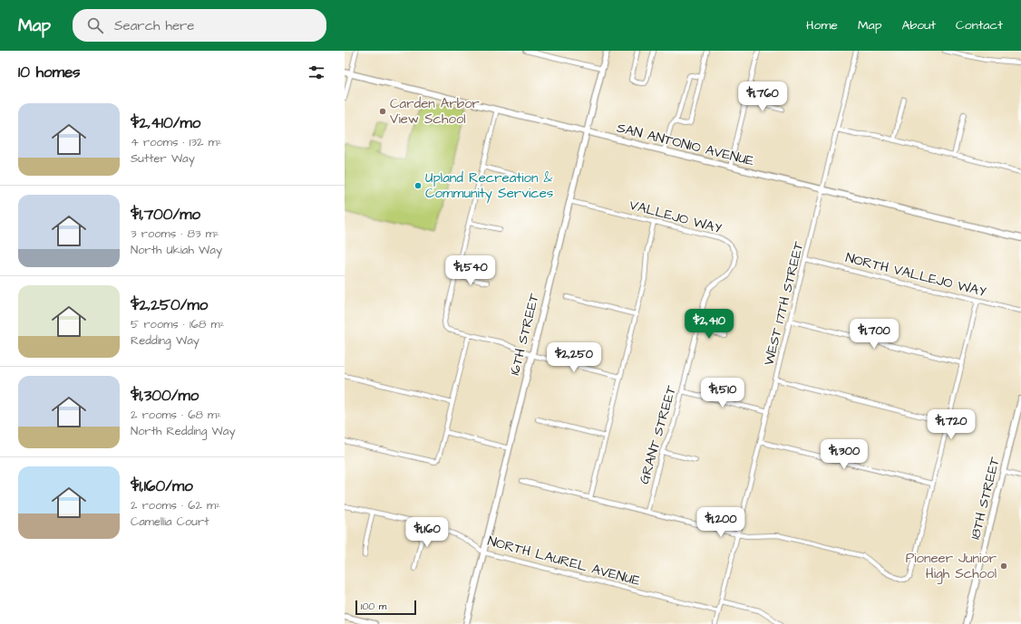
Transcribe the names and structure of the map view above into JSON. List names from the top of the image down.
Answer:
{
  "streets": {
    "main road": ["SAN ANTONIO AVENUE", "16TH STREET", "18TH STREET"],
    "street": [
      "VALLEJO WAY",
      "NORTH VALLEJO WAY",
      "WEST 17TH STREET",
      "GRANT STREET",
      "NORTH LAUREL AVENUE"
    ]
  },
  "crossings": [
    ["SAN ANTONIO AVENUE", "WEST 17TH STREET"],
    ["SAN ANTONIO AVENUE", "16TH STREET"],
    ["VALLEJO WAY", "16TH STREET"],
    ["VALLEJO WAY", "GRANT STREET"],
    ["NORTH VALLEJO WAY", "WEST 17TH STREET"],
    ["WEST 17TH STREET", "NORTH LAUREL AVENUE"],
    ["16TH STREET", "NORTH LAUREL AVENUE"]
  ],
  "places": ["Carden Arbor View School", "Upland Recreation & Community Services", "Pioneer Junior High School"],
  "scale_bar": "100 m",
  "page": {
    "header": "Map",
    "search": "Search here",
    "nav": [
      "Home",
      "Map",
      "About",
      "Contact"
    ],
    "heading": "10 homes",
    "price": [
      "$1,760",
      "$1,540",
      "$2,410",
      "$1,700",
      "$2,250",
      "$1,510",
      "$1,720",
      "$1,300",
      "$1,200",
      "$1,160"
    ],
    "list": [
      {
        "name": "$2,410/mo",
        "note": "4 rooms · 132 m² · Sutter Way"
      },
      {
        "name": "$1,700/mo",
        "note": "3 rooms · 83 m² · North Ukiah Way"
      },
      {
        "name": "$2,250/mo",
        "note": "5 rooms · 168 m² · Redding Way"
      },
      {
        "name": "$1,300/mo",
        "note": "2 rooms · 68 m² · North Redding Way"
      },
      {
        "name": "$1,160/mo",
        "note": "2 rooms · 62 m² · Camellia Court"
      }
    ],
    "scale": "100 m"
  }
}
